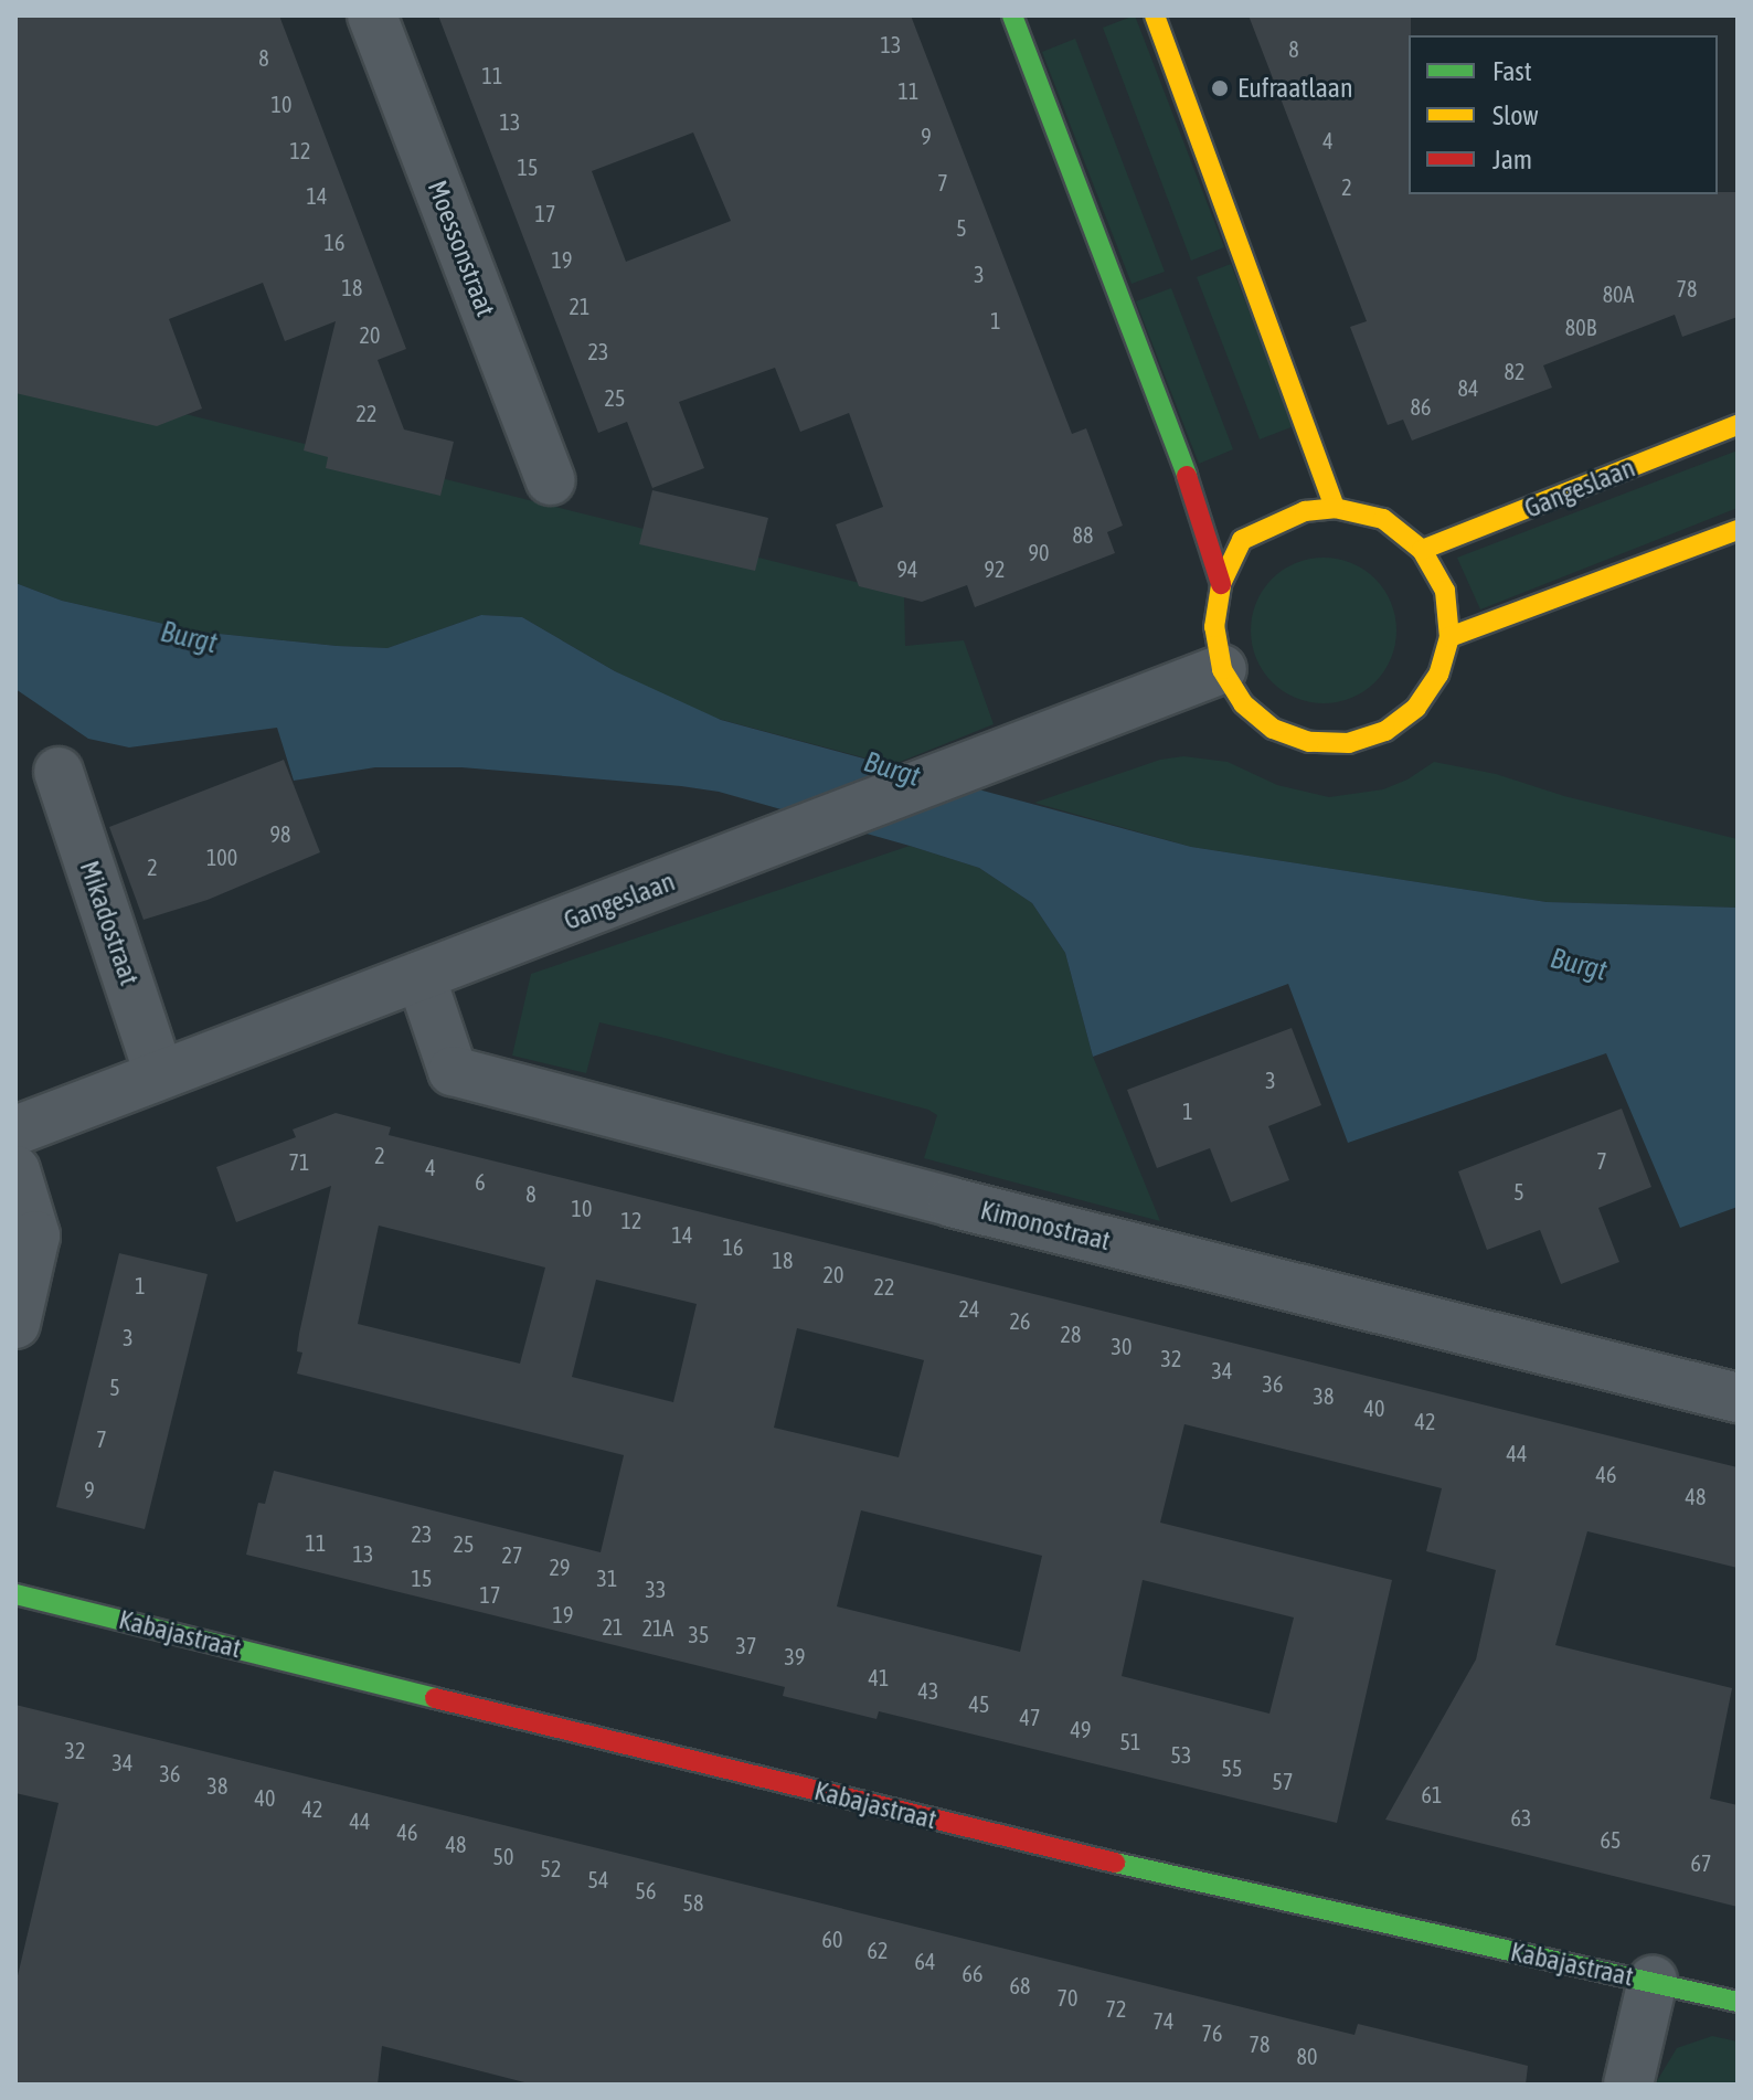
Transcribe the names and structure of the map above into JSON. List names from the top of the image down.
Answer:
{
  "streets": {
    "street": [
      "Moessonstraat",
      "Gangeslaan",
      "Mikadostraat",
      "Kimonostraat",
      "Kabajastraat"
    ]
  },
  "crossings": [
    ["Gangeslaan", "Mikadostraat"],
    ["Gangeslaan", "Kimonostraat"]
  ],
  "water": ["Burgt"],
  "places": ["Eufraatlaan"],
  "house_numbers": [
    "13",
    "8",
    "8",
    "11",
    "11",
    "10",
    "13",
    "9",
    "4",
    "12",
    "15",
    "7",
    "2",
    "14",
    "17",
    "5",
    "16",
    "19",
    "3",
    "18",
    "78",
    "80A",
    "21",
    "1",
    "80B",
    "20",
    "23",
    "82",
    "84",
    "25",
    "86",
    "22",
    "88",
    "90",
    "94",
    "92",
    "98",
    "100",
    "2",
    "3",
    "1",
    "2",
    "7",
    "71",
    "4",
    "6",
    "5",
    "8",
    "10",
    "12",
    "14",
    "16",
    "18",
    "20",
    "1",
    "22",
    "24",
    "26",
    "28",
    "3",
    "30",
    "32",
    "34",
    "36",
    "5",
    "38",
    "40",
    "42",
    "7",
    "44",
    "46",
    "9",
    "48",
    "23",
    "11",
    "25",
    "13",
    "27",
    "29",
    "15",
    "31",
    "33",
    "17",
    "19",
    "21",
    "21A",
    "35",
    "37",
    "39",
    "41",
    "43",
    "45",
    "47",
    "49",
    "51",
    "32",
    "53",
    "34",
    "55",
    "36",
    "57",
    "38",
    "61",
    "40",
    "42",
    "63",
    "44",
    "46",
    "65",
    "48",
    "50",
    "67",
    "52",
    "54",
    "56",
    "58",
    "60",
    "62",
    "64",
    "66",
    "68",
    "70",
    "72",
    "74",
    "76",
    "78",
    "80"
  ],
  "legend": ["Fast", "Slow", "Jam"]
}
